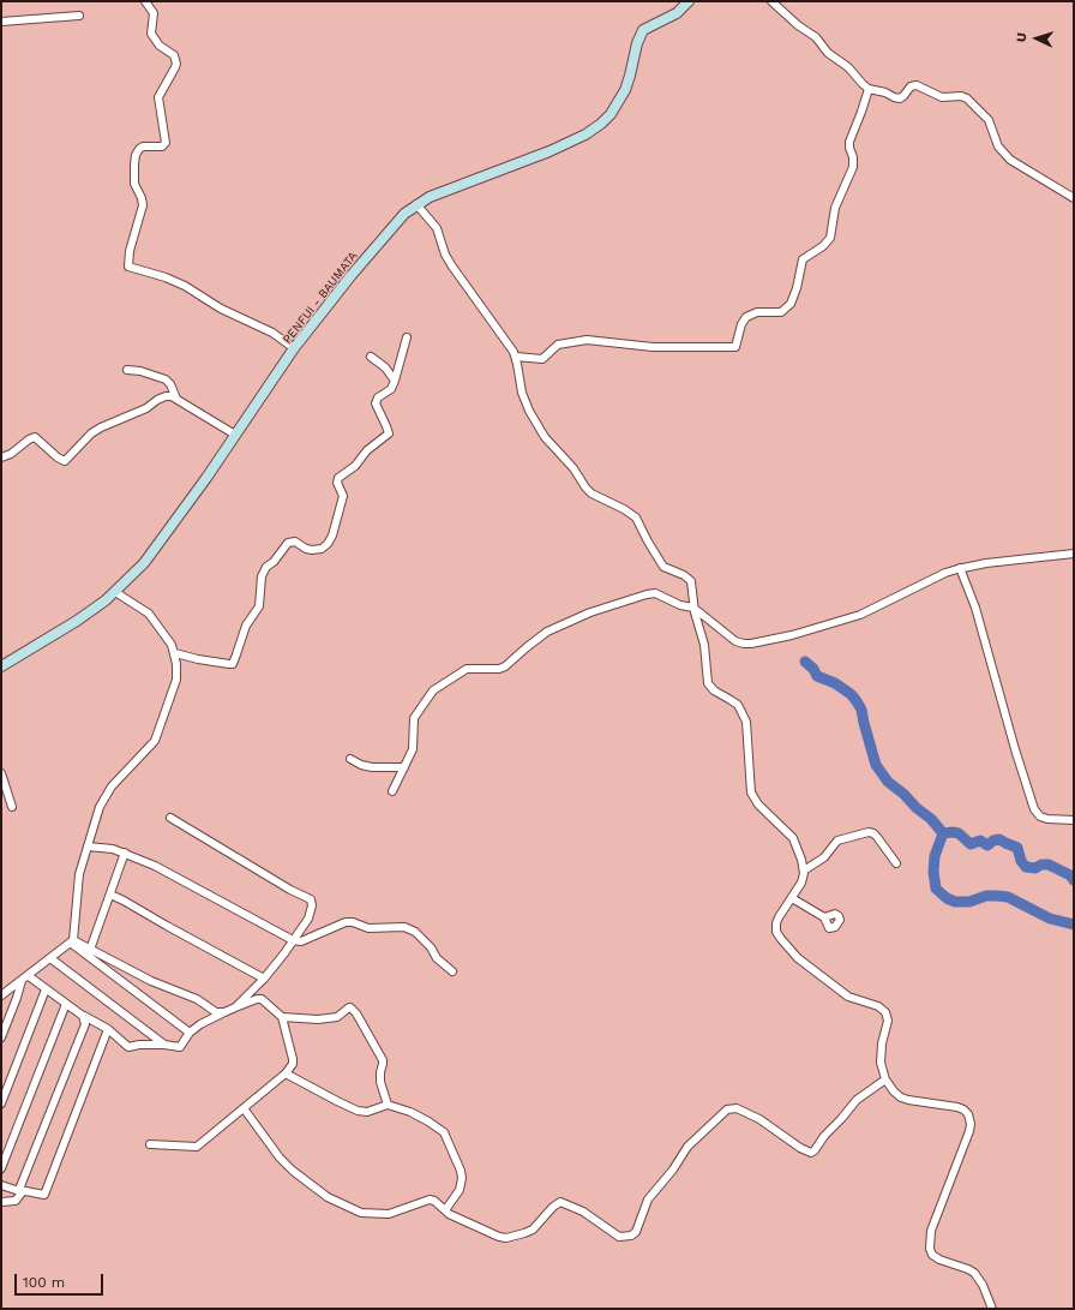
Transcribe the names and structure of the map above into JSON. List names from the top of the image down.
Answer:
{
  "streets": {
    "street": ["PENFUI - BAUMATA"]
  },
  "scale_bar": "100 m",
  "north": "left"
}
